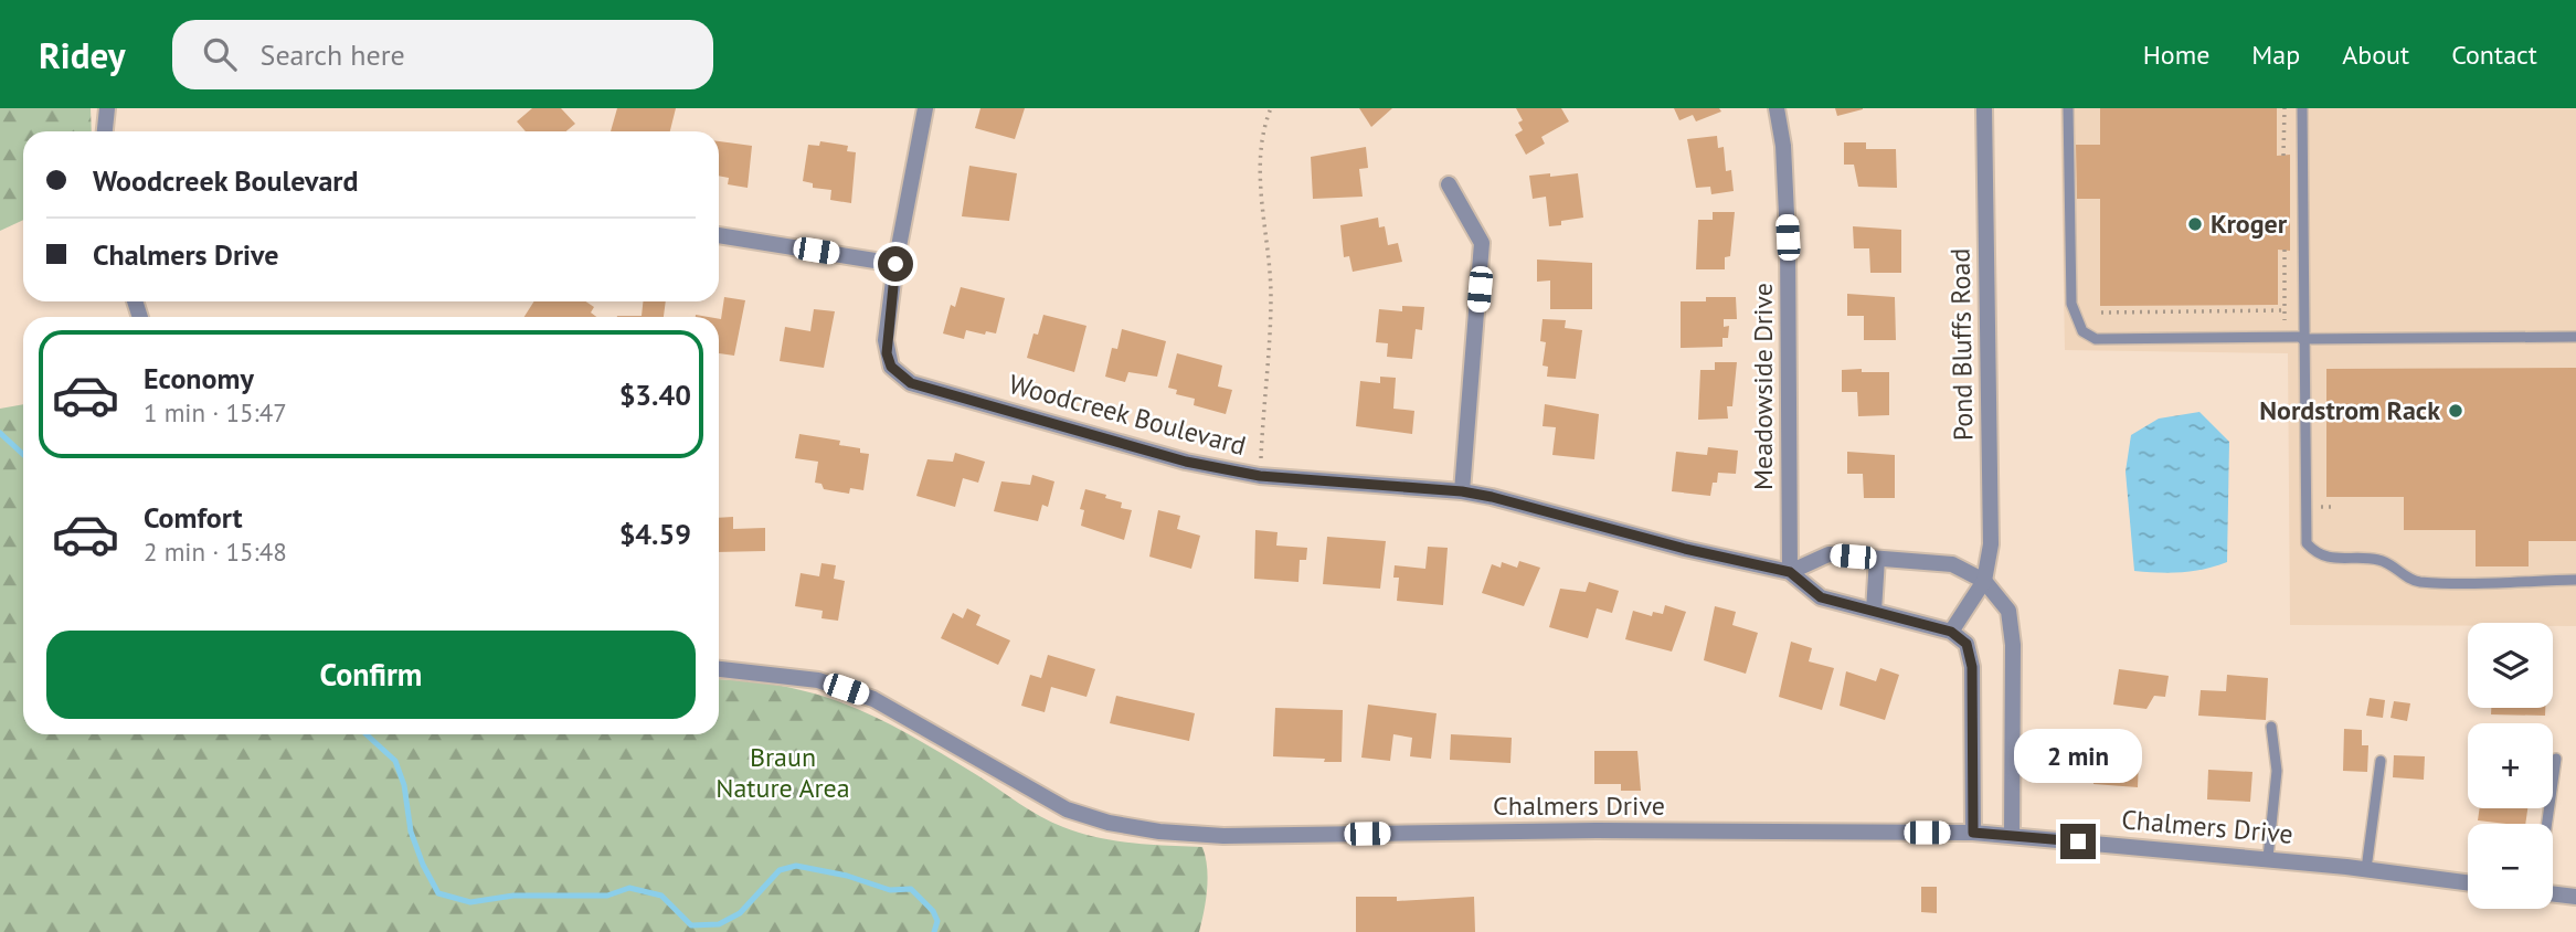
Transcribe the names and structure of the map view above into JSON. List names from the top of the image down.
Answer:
{
  "streets": {
    "street": [
      "Pond Bluffs Road",
      "Meadowside Drive",
      "Woodcreek Boulevard",
      "Chalmers Drive"
    ]
  },
  "crossings": [
    ["Meadowside Drive", "Woodcreek Boulevard"]
  ],
  "parks": ["Braun Nature Area"],
  "places": ["Kroger", "Nordstrom Rack"],
  "page": {
    "header": "Ridey",
    "search": "Search here",
    "nav": [
      "Home",
      "Map",
      "About",
      "Contact"
    ],
    "banner": ["Woodcreek Boulevard", "Chalmers Drive"],
    "list": [
      {
        "name": "Economy",
        "note": "1 min · 15:47",
        "value": "$3.40"
      },
      {
        "name": "Comfort",
        "note": "2 min · 15:48",
        "value": "$4.59"
      }
    ],
    "buttons": "Confirm",
    "map_buttons": ["+", "−"],
    "bubble": "2 min"
  }
}
